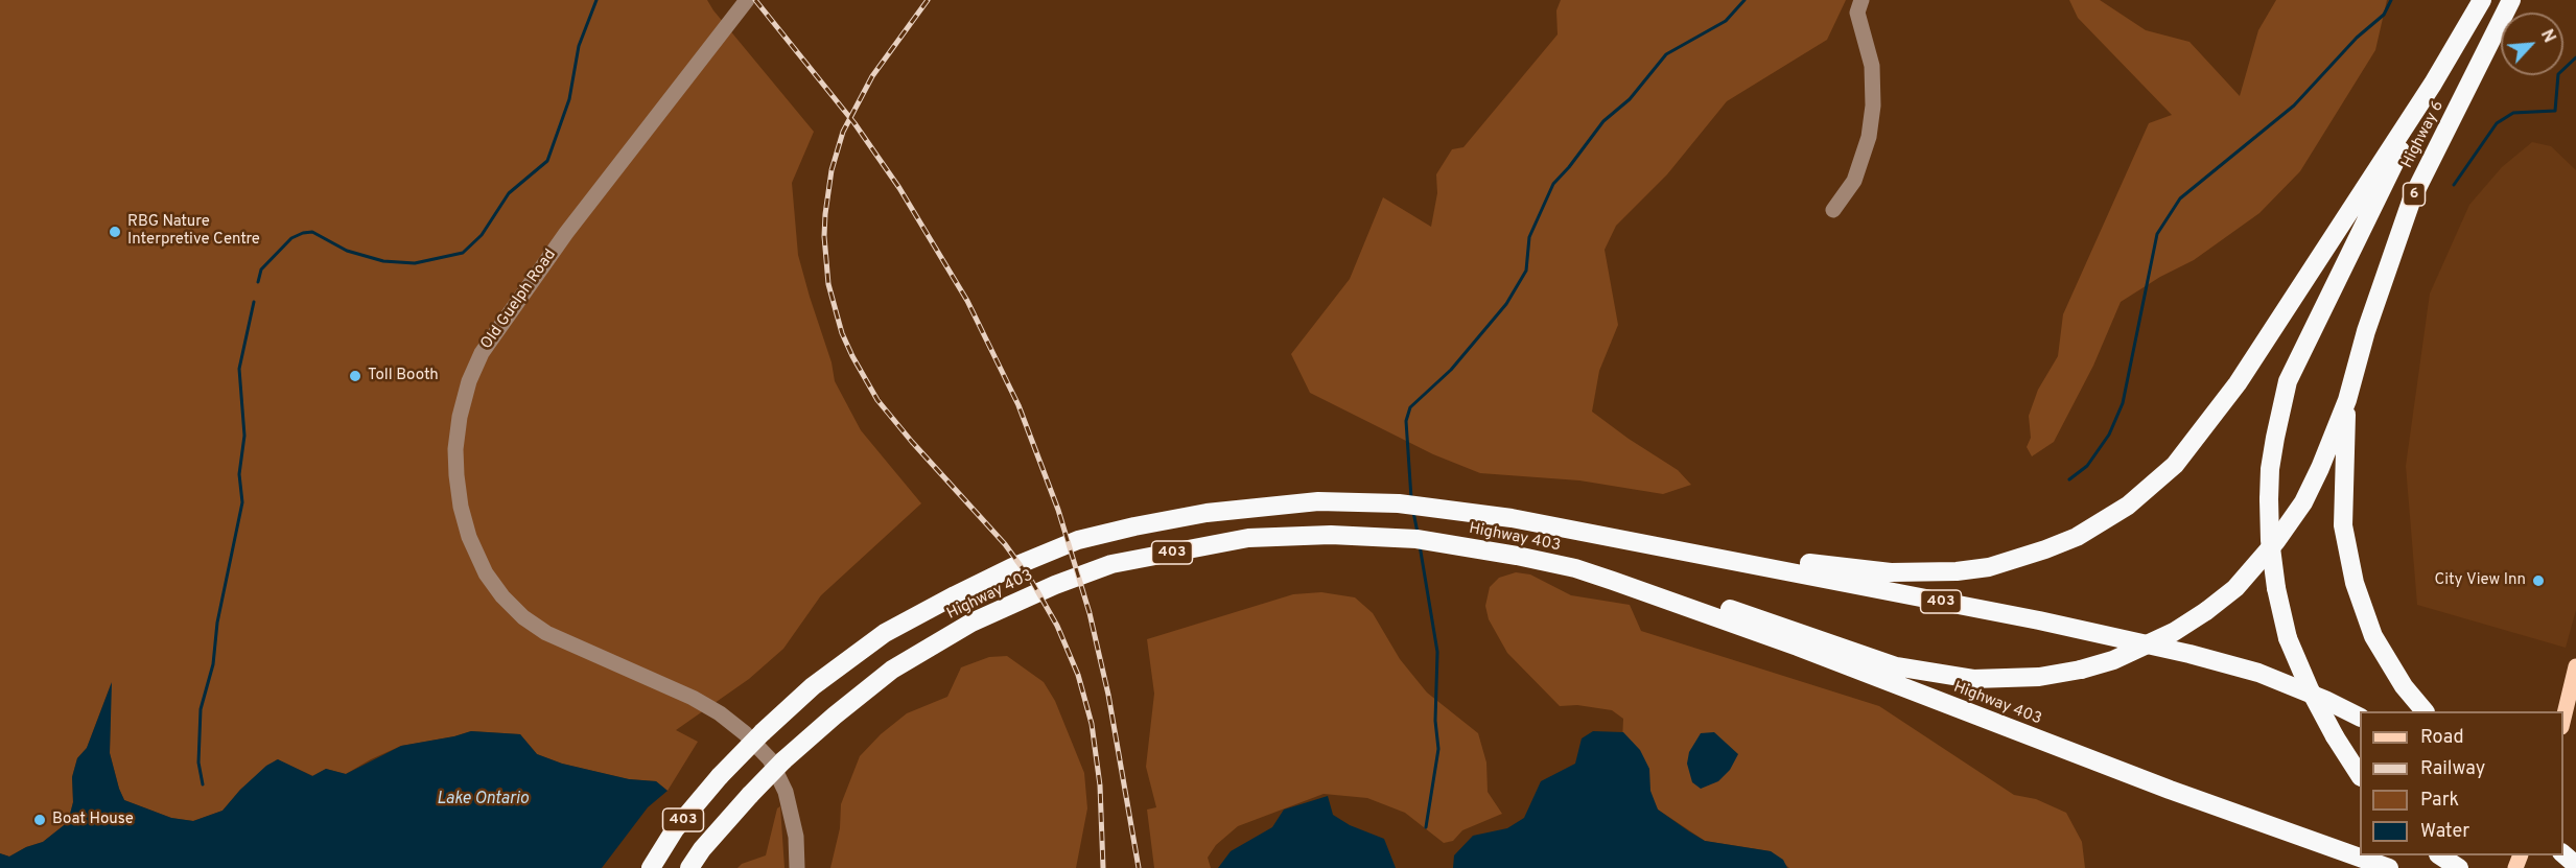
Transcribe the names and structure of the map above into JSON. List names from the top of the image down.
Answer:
{
  "streets": {
    "highway": [
      "Highway 6",
      "6",
      "Highway 403",
      "403"
    ],
    "street": ["Old Guelph Road"]
  },
  "water": ["Lake Ontario"],
  "places": [
    "RBG Nature Interpretive Centre",
    "Toll Booth",
    "City View Inn",
    "Boat House"
  ],
  "legend": [
    "Road",
    "Railway",
    "Park",
    "Water"
  ],
  "north": "top right"
}
